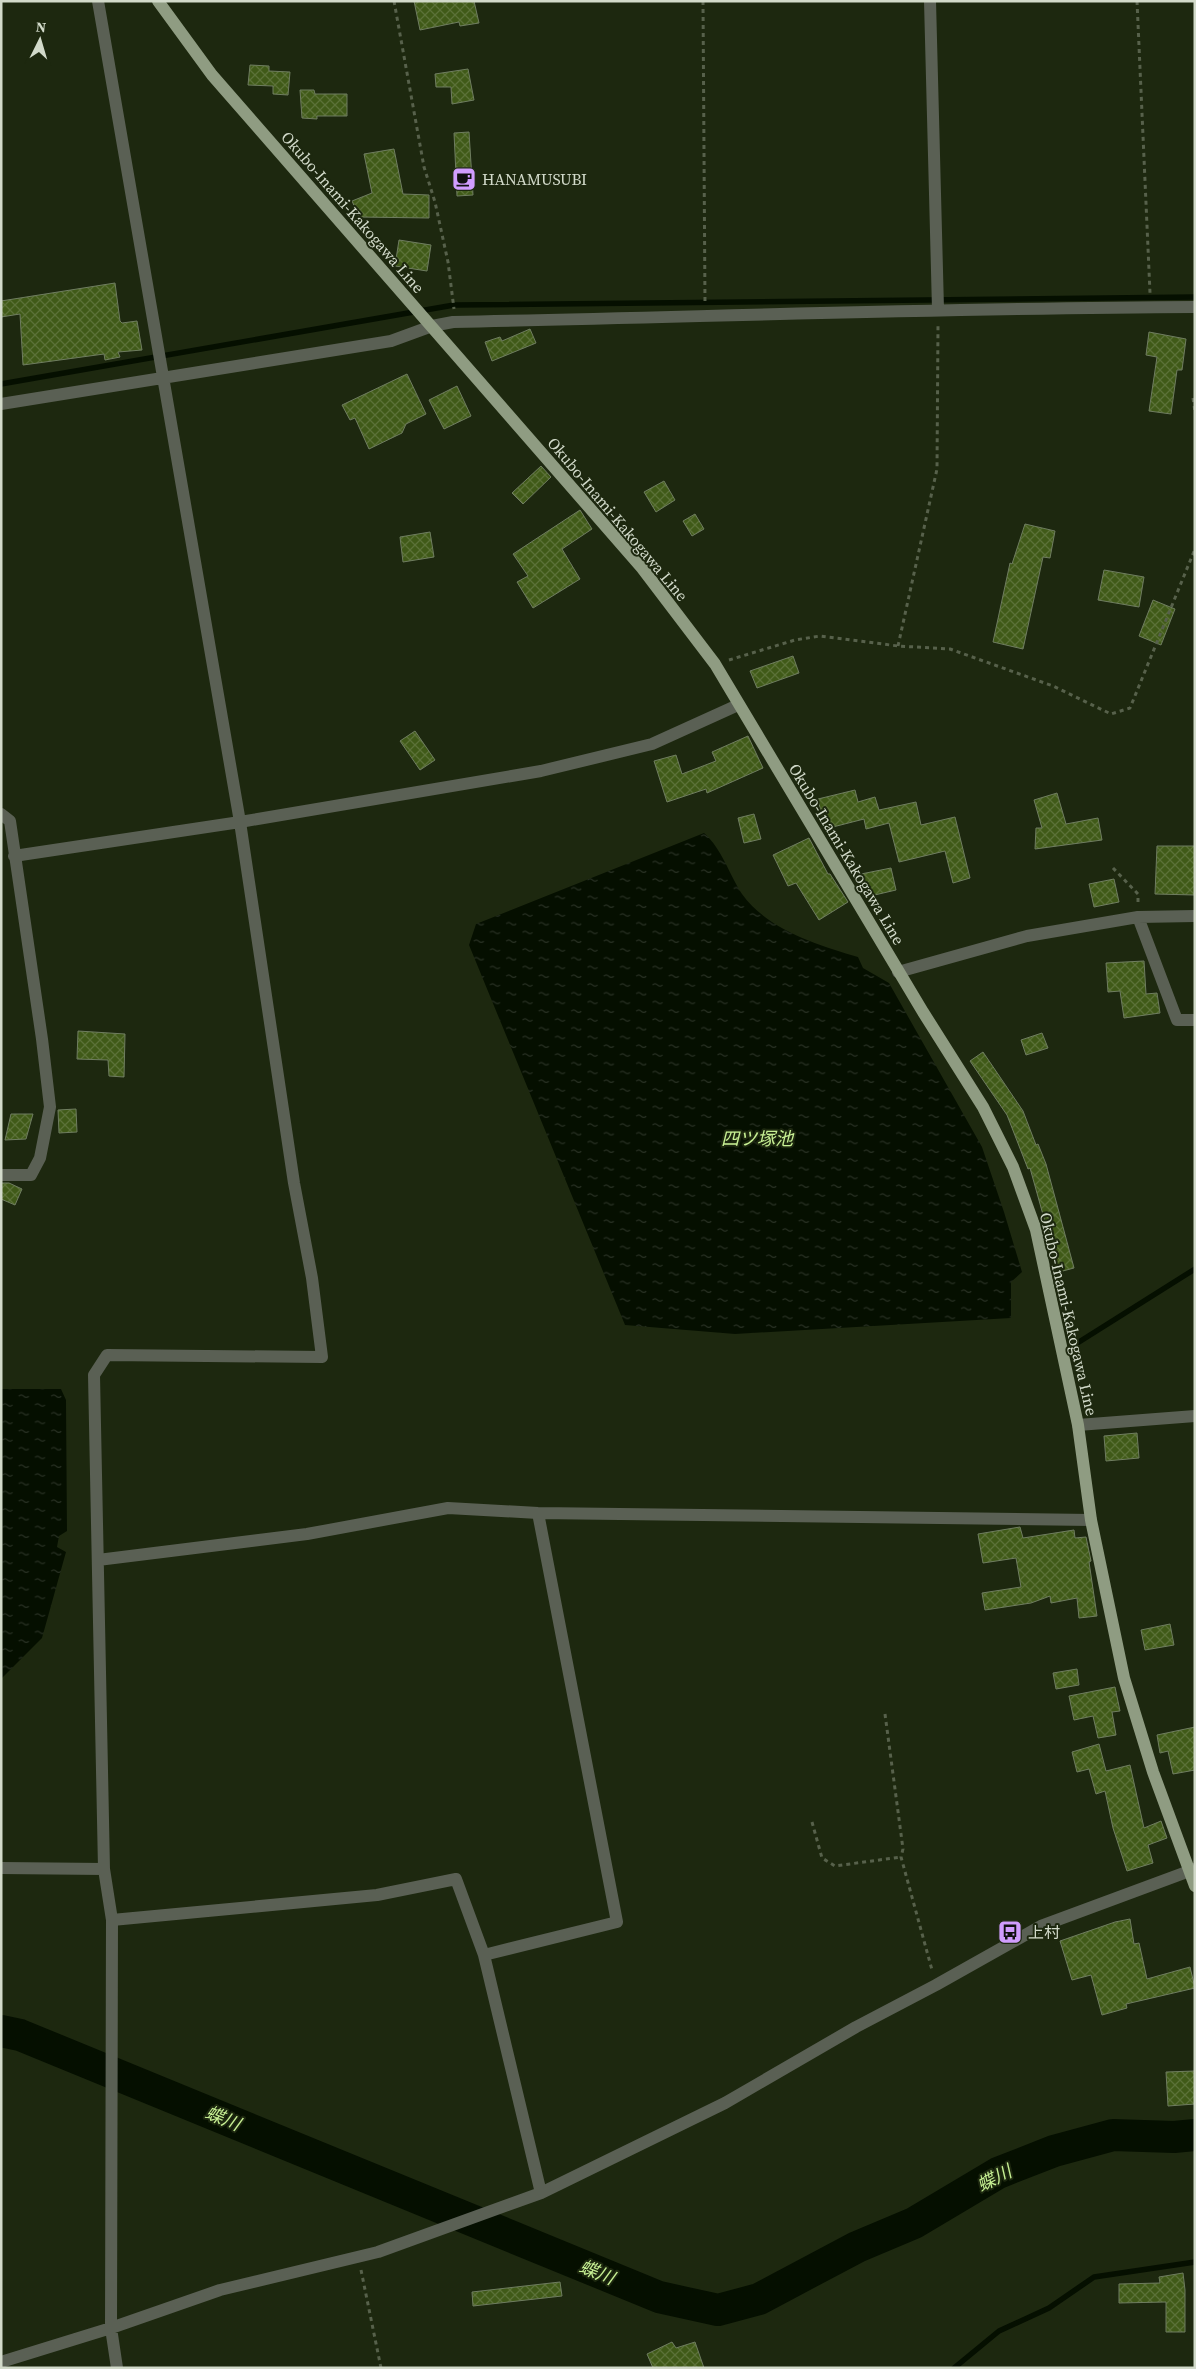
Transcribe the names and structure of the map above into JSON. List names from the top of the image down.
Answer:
{
  "streets": {
    "main road": ["Okubo-Inami-Kakogawa Line"]
  },
  "water": ["四ツ塚池", "蝶川"],
  "places": {
    "cafe": ["HANAMUSUBI"],
    "bus stop": ["上村"]
  },
  "north": "top"
}
